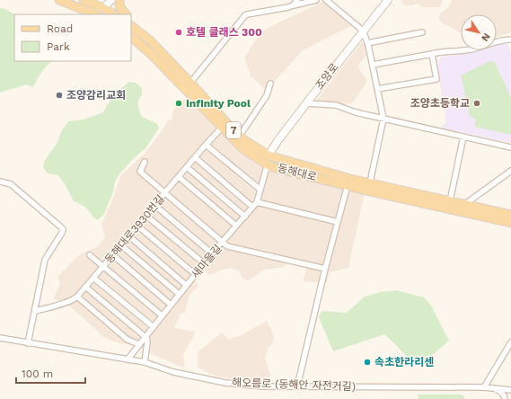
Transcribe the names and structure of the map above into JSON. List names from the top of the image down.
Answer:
{
  "streets": {
    "main road": ["7", "동해대로"],
    "street": [
      "조양로",
      "동해대로3930번길",
      "새마을길",
      "해오름로 (동해안 자전거길)"
    ]
  },
  "crossings": [
    ["조양로", "동해대로"],
    ["동해대로", "동해대로3930번길"],
    ["새마을길", "해오름로 (동해안 자전거길)"]
  ],
  "places": [
    "호텔 클래스 300",
    "조양감리교회",
    "Infinity Pool",
    "조양초등학교",
    "속초한라리센"
  ],
  "legend": ["Road", "Park"],
  "scale_bar": "100 m",
  "north": "bottom right"
}
